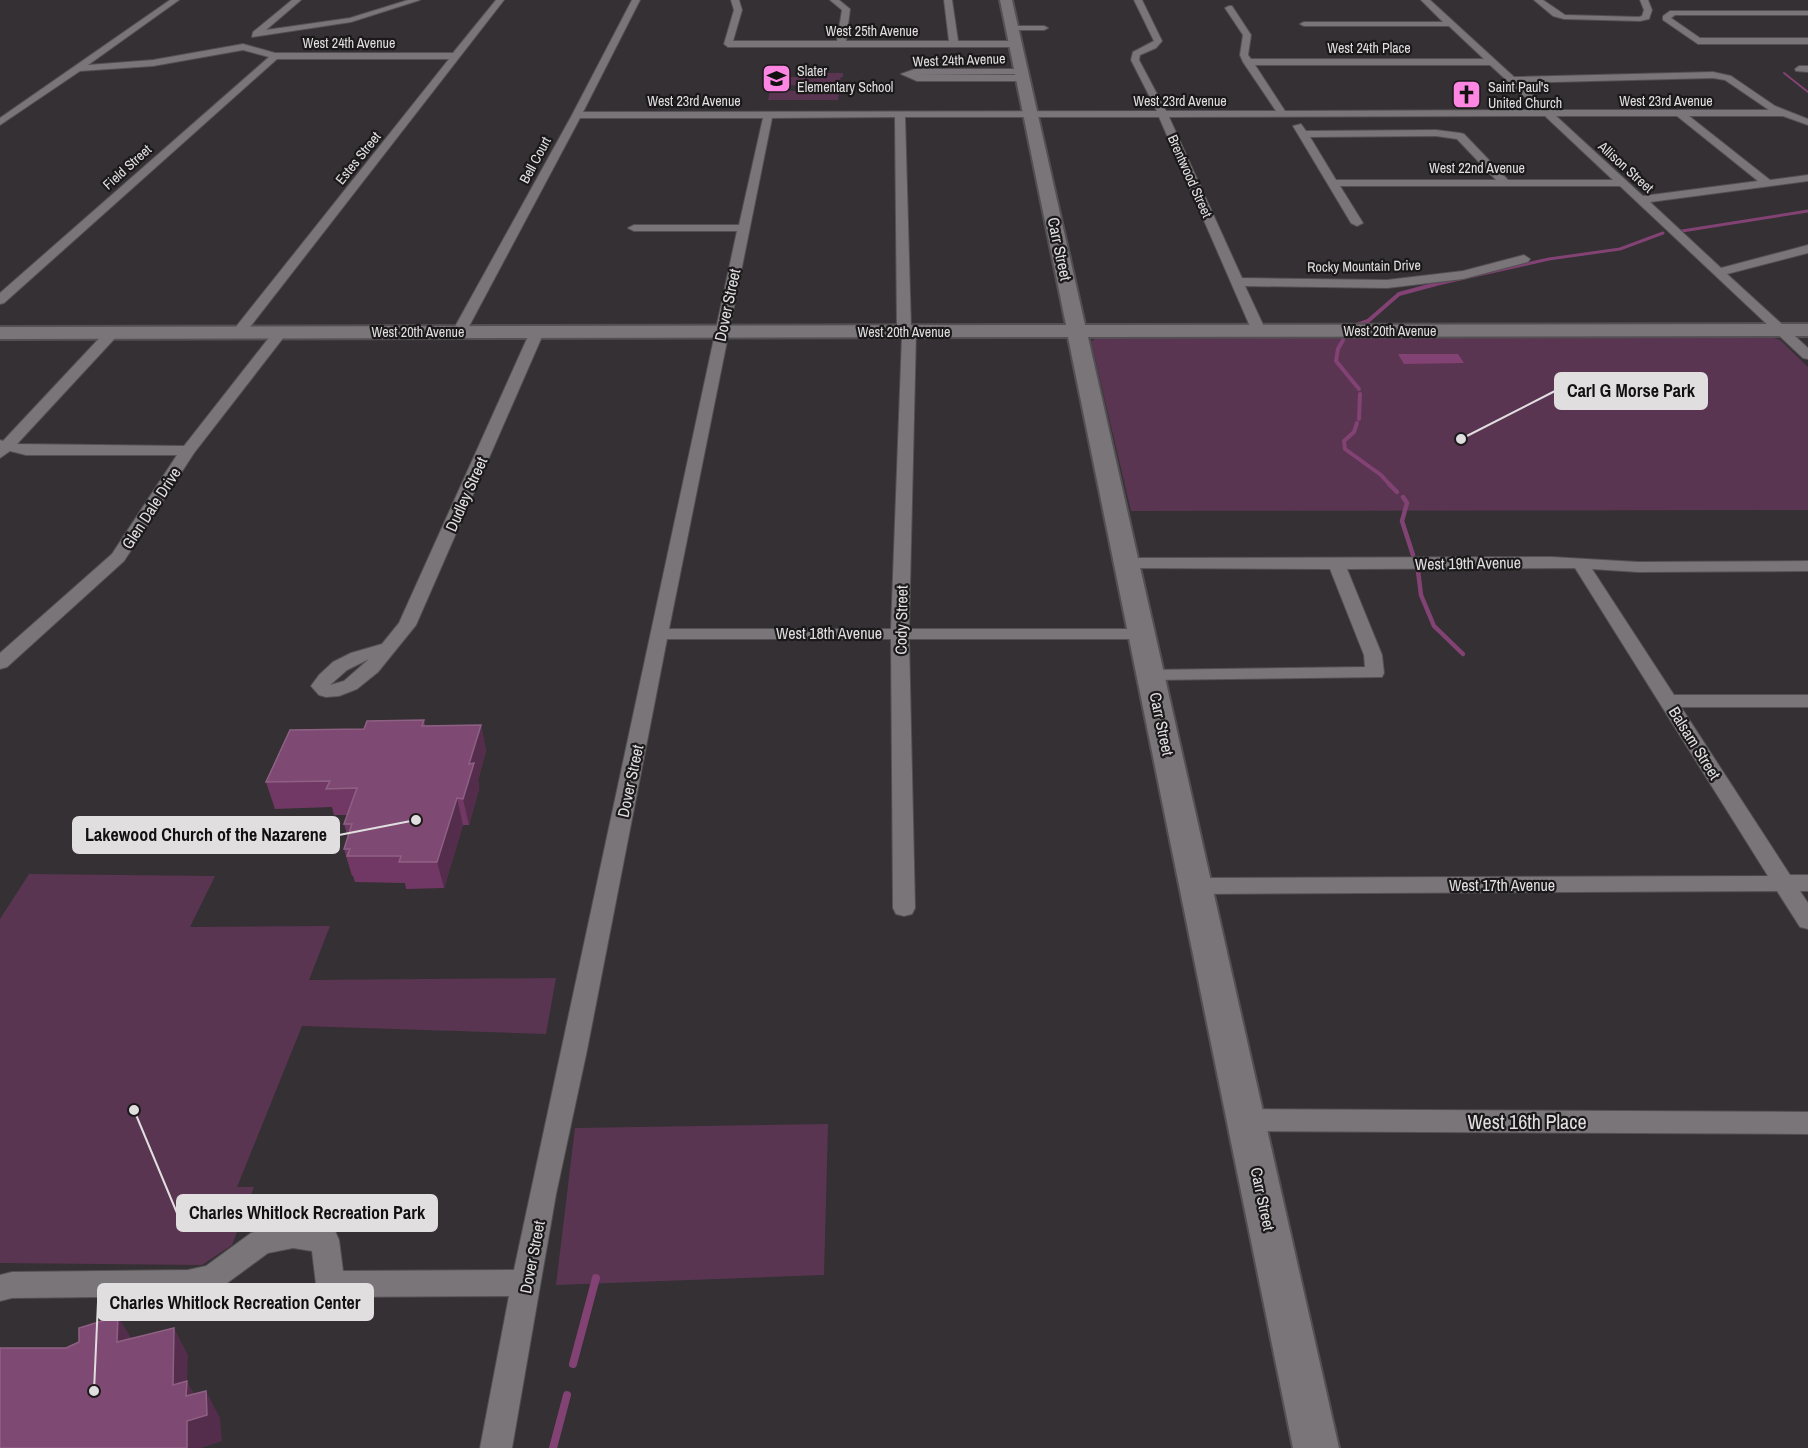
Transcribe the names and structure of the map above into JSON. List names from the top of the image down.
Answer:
{
  "streets": {
    "street": [
      "West 25th Avenue",
      "West 24th Avenue",
      "West 24th Place",
      "West 23rd Avenue",
      "Estes Street",
      "Bell Court",
      "Field Street",
      "Allison Street",
      "West 22nd Avenue",
      "Brentwood Street",
      "Carr Street",
      "Rocky Mountain Drive",
      "Dover Street",
      "West 20th Avenue",
      "Dudley Street",
      "Glen Dale Drive",
      "West 19th Avenue",
      "Cody Street",
      "West 18th Avenue",
      "Balsam Street",
      "West 17th Avenue",
      "West 16th Place"
    ]
  },
  "crossings": [
    ["West 25th Avenue", "Carr Street"],
    ["West 24th Avenue", "Estes Street"],
    ["West 24th Avenue", "Field Street"],
    ["West 24th Avenue", "Carr Street"],
    ["West 24th Place", "Allison Street"],
    ["West 23rd Avenue", "Bell Court"],
    ["West 23rd Avenue", "Allison Street"],
    ["West 23rd Avenue", "Brentwood Street"],
    ["West 23rd Avenue", "Carr Street"],
    ["West 23rd Avenue", "Dover Street"],
    ["West 23rd Avenue", "Cody Street"],
    ["Estes Street", "West 20th Avenue"],
    ["Bell Court", "West 20th Avenue"],
    ["Allison Street", "West 22nd Avenue"],
    ["Allison Street", "West 20th Avenue"],
    ["Brentwood Street", "Rocky Mountain Drive"],
    ["Brentwood Street", "West 20th Avenue"],
    ["Carr Street", "West 20th Avenue"],
    ["Carr Street", "West 19th Avenue"],
    ["Carr Street", "West 18th Avenue"],
    ["Carr Street", "West 17th Avenue"],
    ["Carr Street", "West 16th Place"],
    ["Dover Street", "West 20th Avenue"],
    ["Dover Street", "West 18th Avenue"],
    ["West 20th Avenue", "Dudley Street"],
    ["West 20th Avenue", "Glen Dale Drive"],
    ["West 20th Avenue", "Cody Street"],
    ["West 19th Avenue", "Balsam Street"],
    ["Cody Street", "West 18th Avenue"],
    ["Balsam Street", "West 17th Avenue"]
  ],
  "places": {
    "school or university": ["Slater Elementary School"],
    "church": ["Saint Paul's United Church"],
    "other": [
      "Carl G Morse Park",
      "Lakewood Church of the Nazarene",
      "Charles Whitlock Recreation Park",
      "Charles Whitlock Recreation Center"
    ]
  }
}
